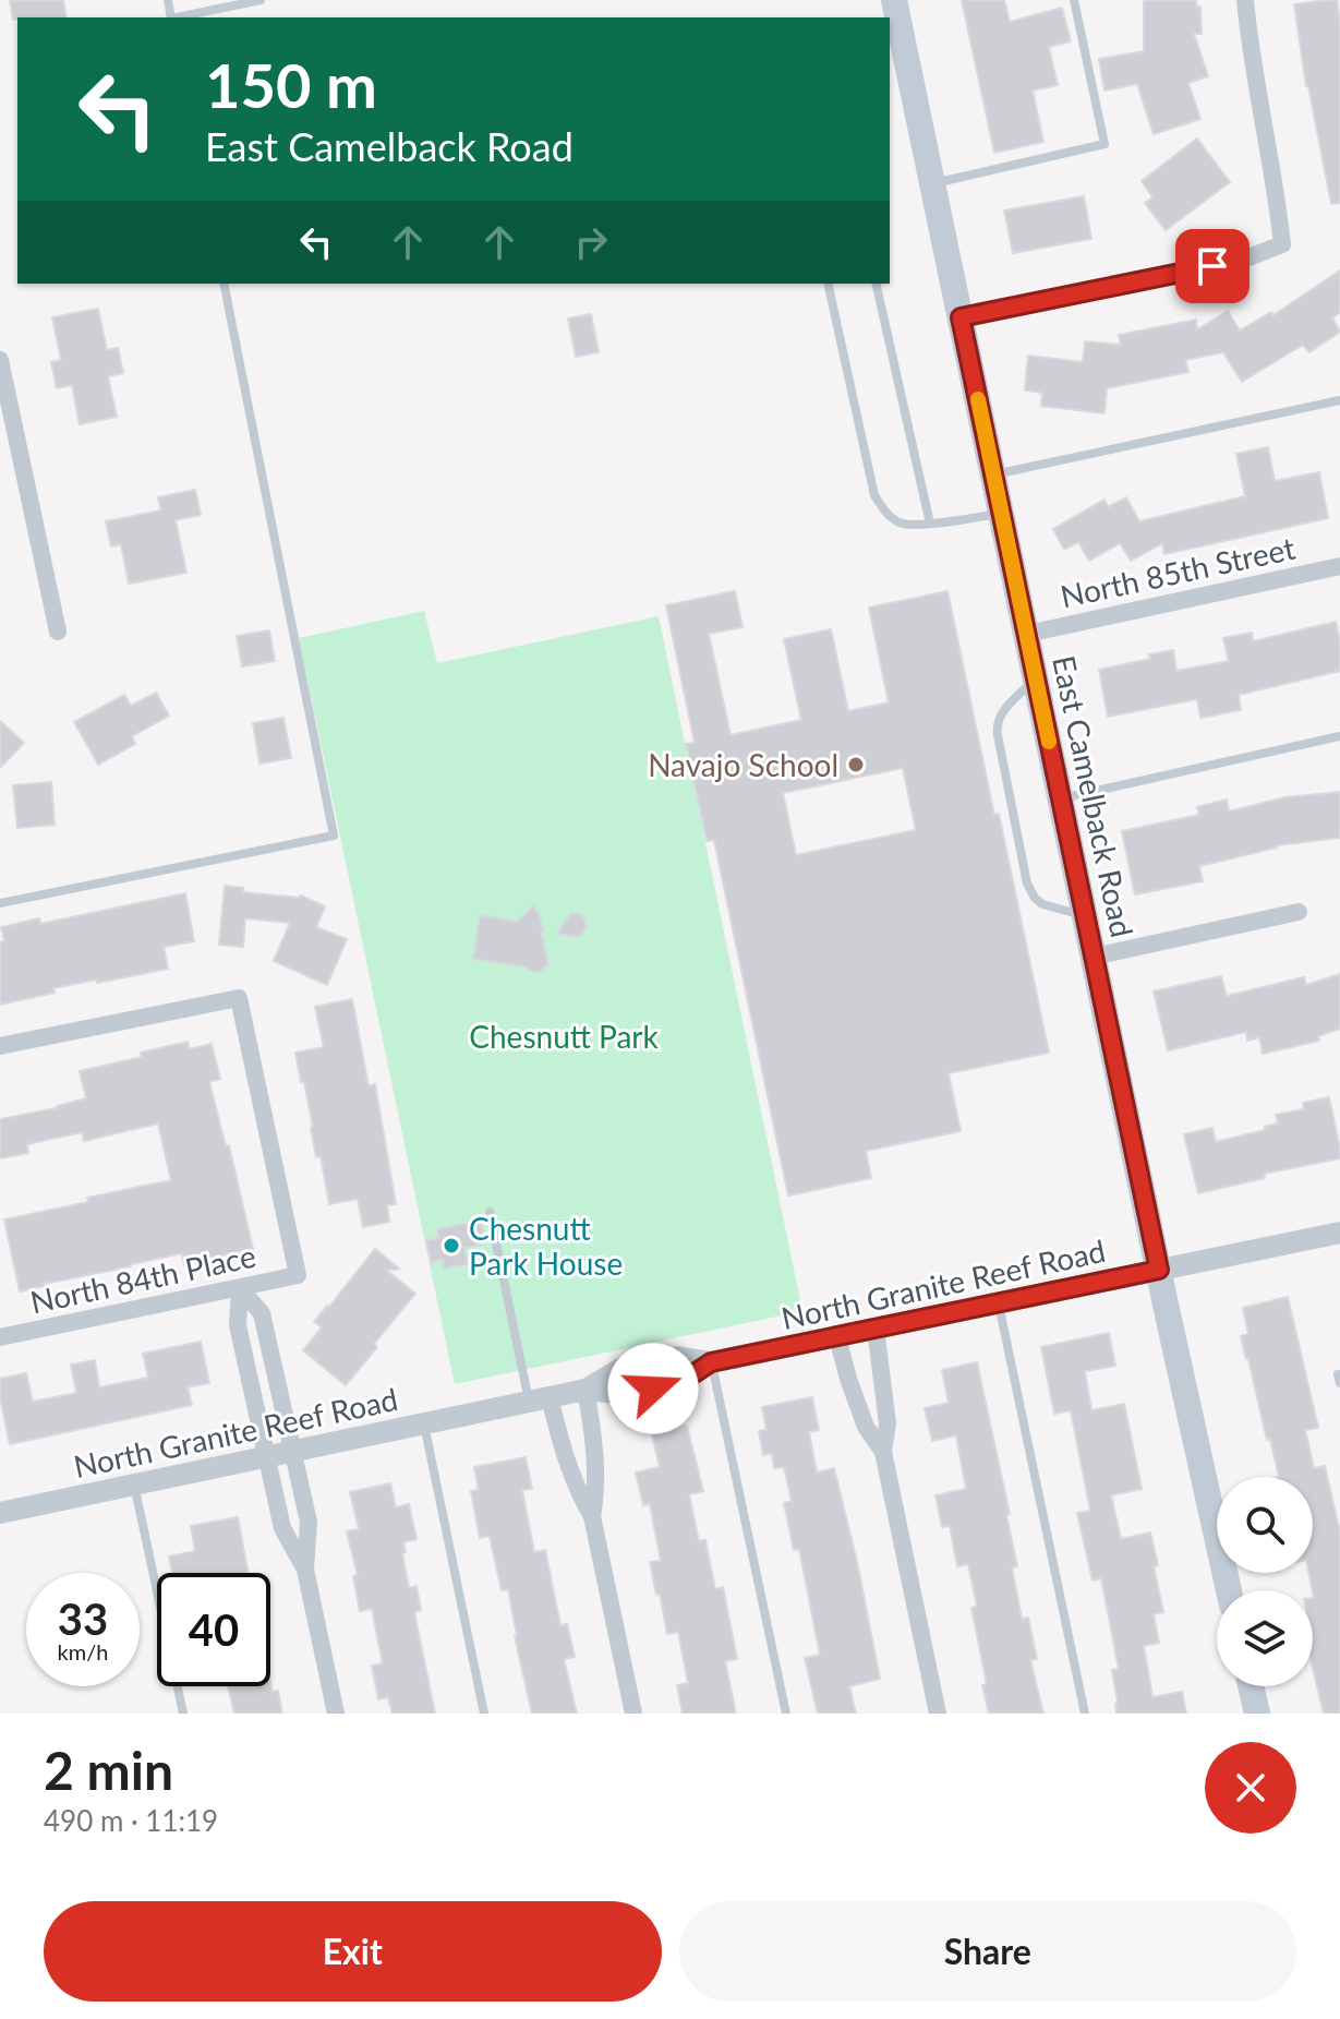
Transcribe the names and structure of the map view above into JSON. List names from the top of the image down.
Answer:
{
  "streets": {
    "main road": ["East Camelback Road"],
    "street": ["North 85th Street", "North 84th Place", "North Granite Reef Road"]
  },
  "crossings": [
    ["North 85th Street", "East Camelback Road"],
    ["East Camelback Road", "North Granite Reef Road"]
  ],
  "parks": ["Chesnutt Park"],
  "places": ["Navajo School", "Chesnutt Park House"],
  "page": {
    "turn": ["150 m", "East Camelback Road"],
    "speed": "33 km/h",
    "limit": "40",
    "heading": ["2 min", "490 m · 11:19"],
    "buttons": ["Exit", "Share"]
  }
}
